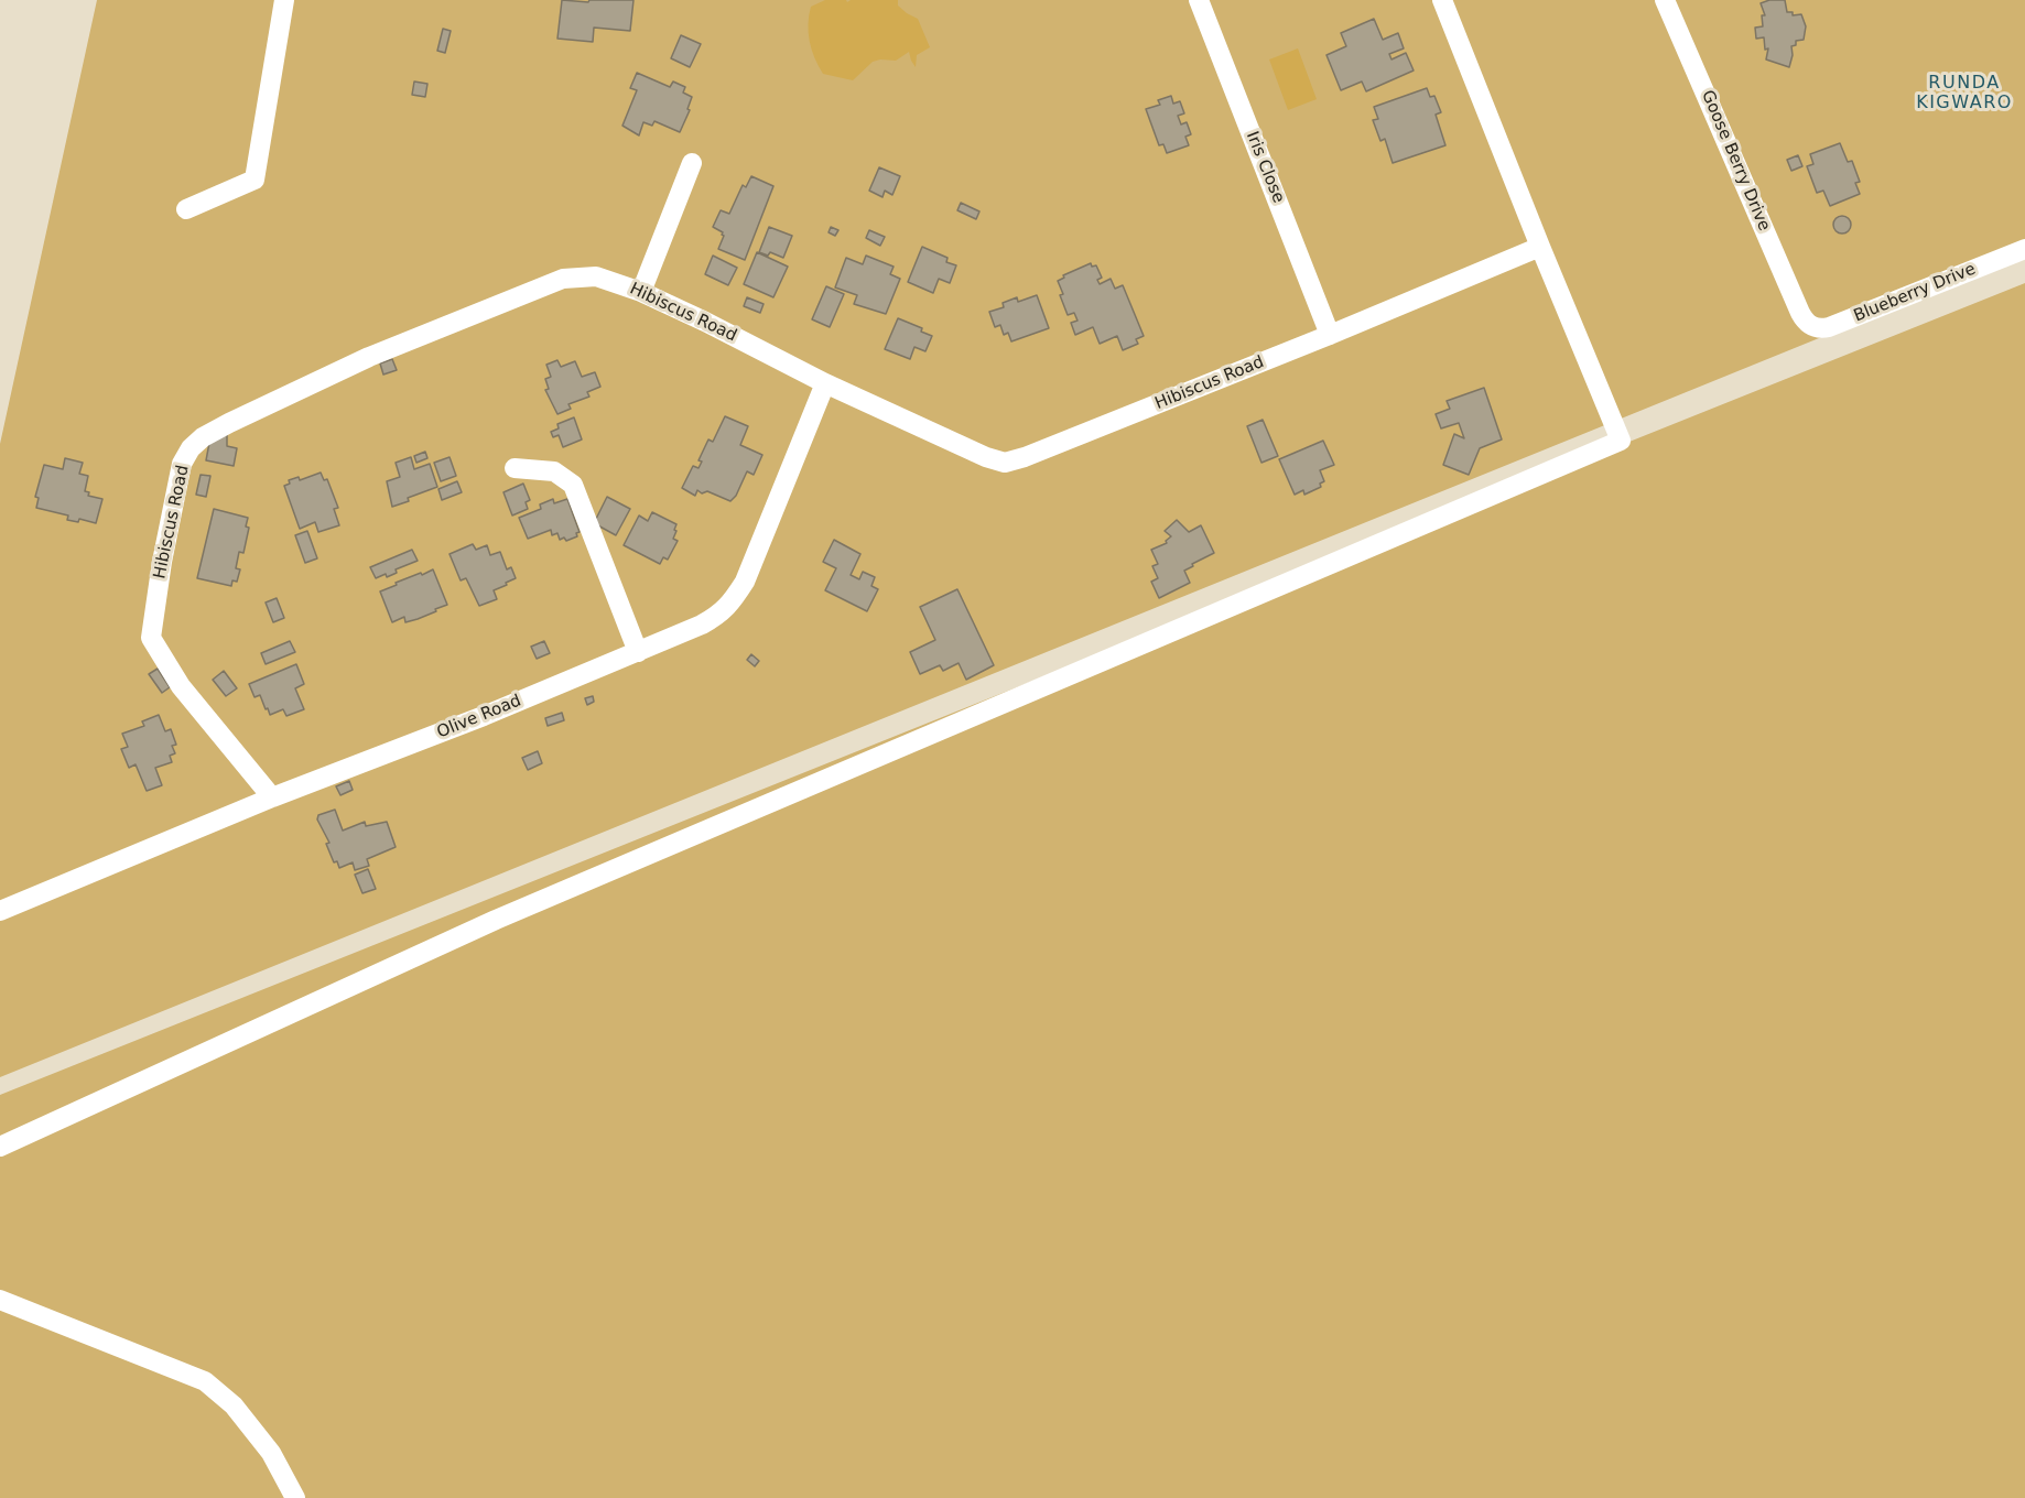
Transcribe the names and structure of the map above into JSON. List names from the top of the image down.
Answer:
{
  "streets": {
    "street": [
      "Goose Berry Drive",
      "Iris Close",
      "Blueberry Drive",
      "Hibiscus Road",
      "Olive Road"
    ]
  },
  "crossings": [
    ["Goose Berry Drive", "Blueberry Drive"],
    ["Iris Close", "Hibiscus Road"],
    ["Hibiscus Road", "Olive Road"]
  ],
  "districts": ["RUNDA KIGWARO"]
}
